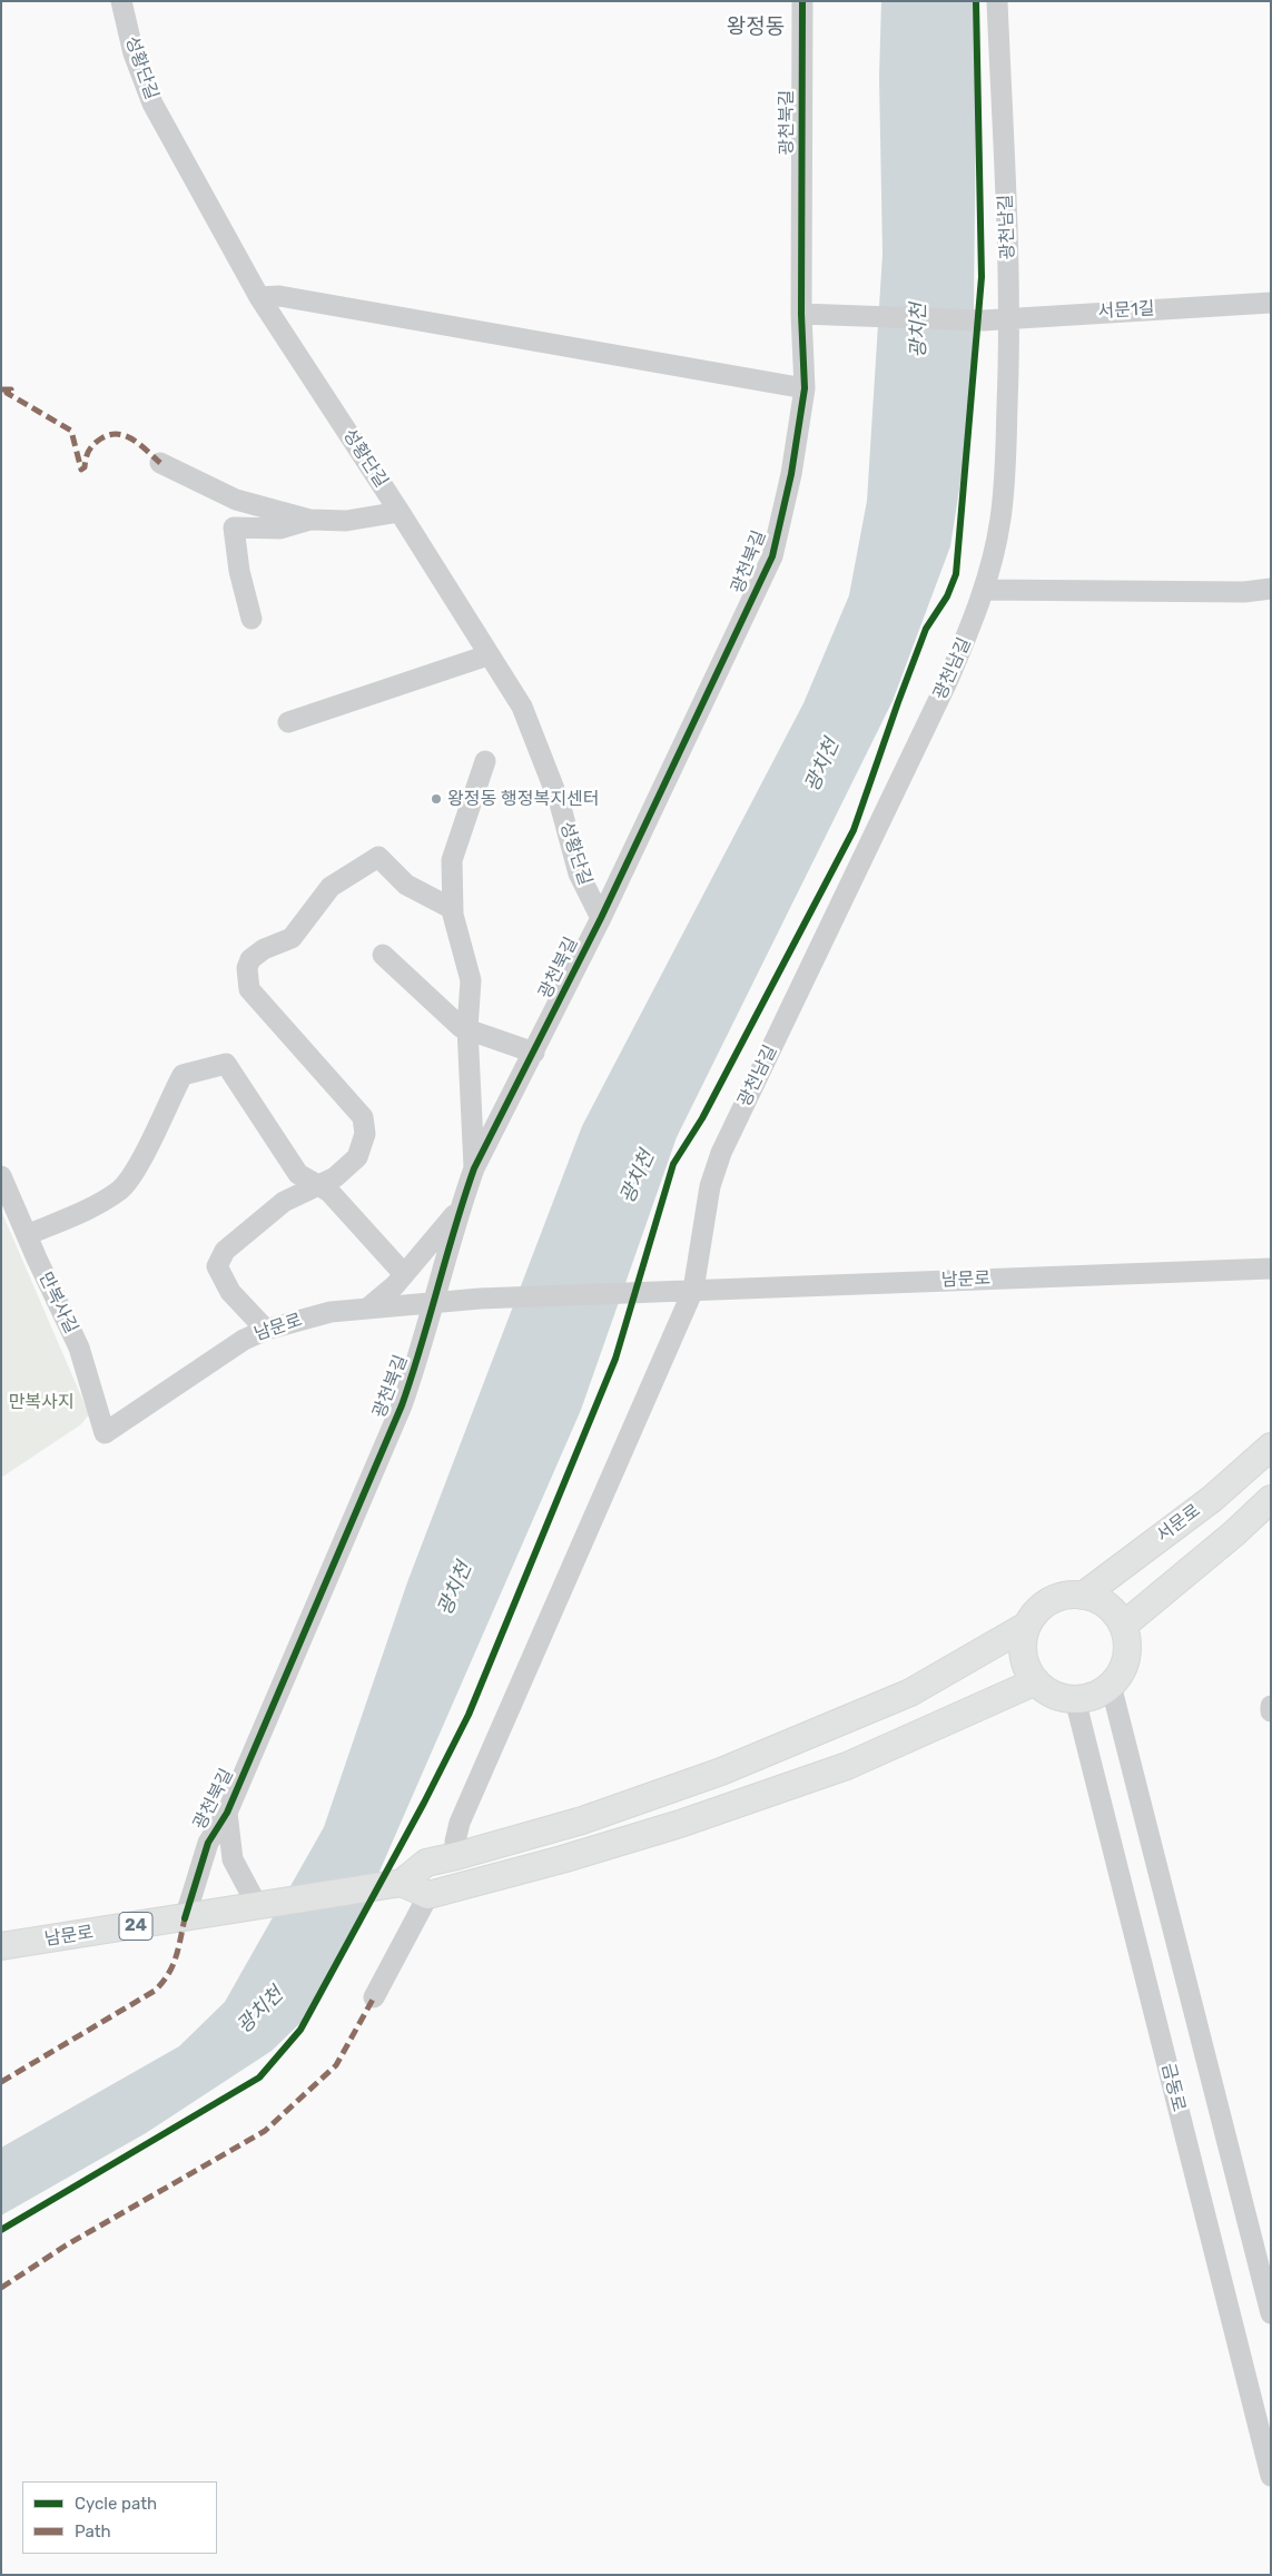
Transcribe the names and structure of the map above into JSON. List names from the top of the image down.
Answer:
{
  "streets": {
    "main road": ["남문로", "서문로", "24"],
    "street": [
      "성황단길",
      "광천북길",
      "광천남길",
      "서문1길",
      "만복사길",
      "금동로"
    ]
  },
  "crossings": [
    ["성황단길", "광천북길"],
    ["광천북길", "서문1길"],
    ["광천북길", "남문로"],
    ["광천남길", "서문1길"],
    ["광천남길", "남문로"],
    ["남문로", "만복사길"],
    ["서문로", "금동로"]
  ],
  "districts": ["왕정동"],
  "water": ["광치천"],
  "parks": ["만복사지"],
  "places": ["왕정동 행정복지센터"],
  "legend": ["Cycle path", "Path"]
}
